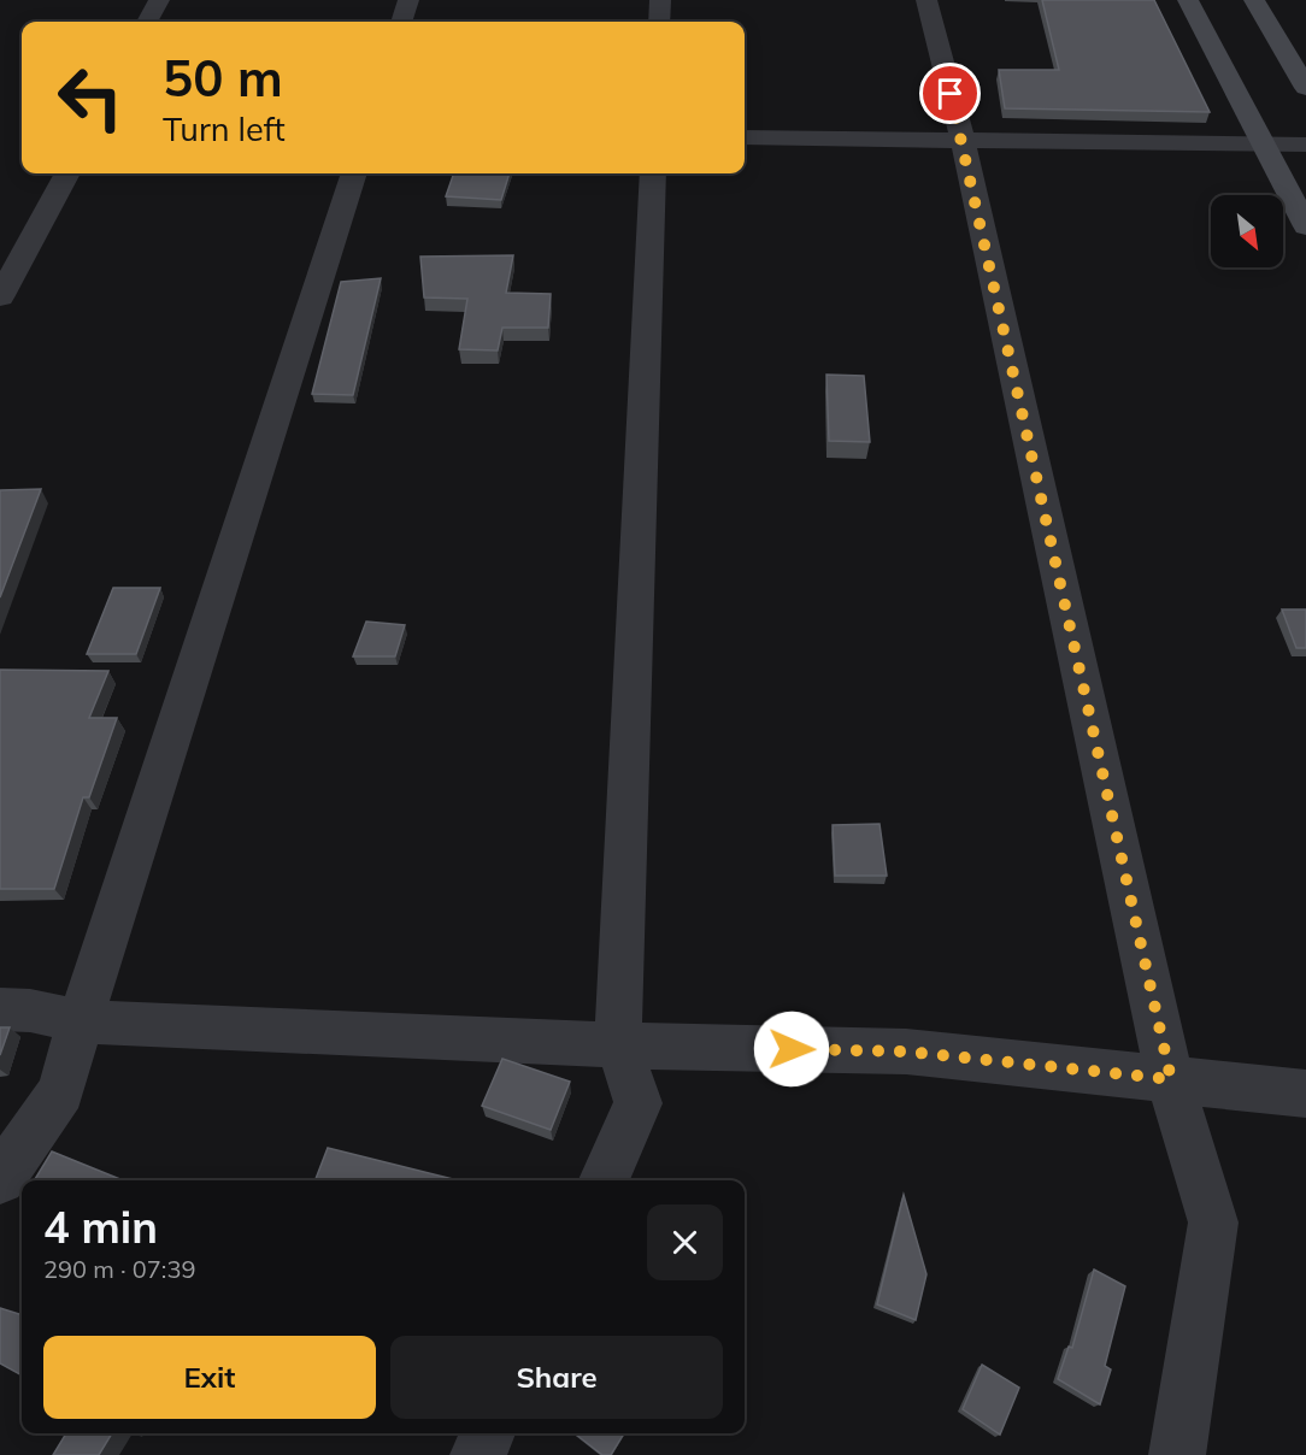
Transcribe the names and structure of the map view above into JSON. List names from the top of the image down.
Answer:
{
  "north": "bottom right",
  "page": {
    "turn": ["50 m", "Turn left"],
    "heading": ["4 min", "290 m · 07:39"],
    "buttons": ["Exit", "Share"]
  }
}
